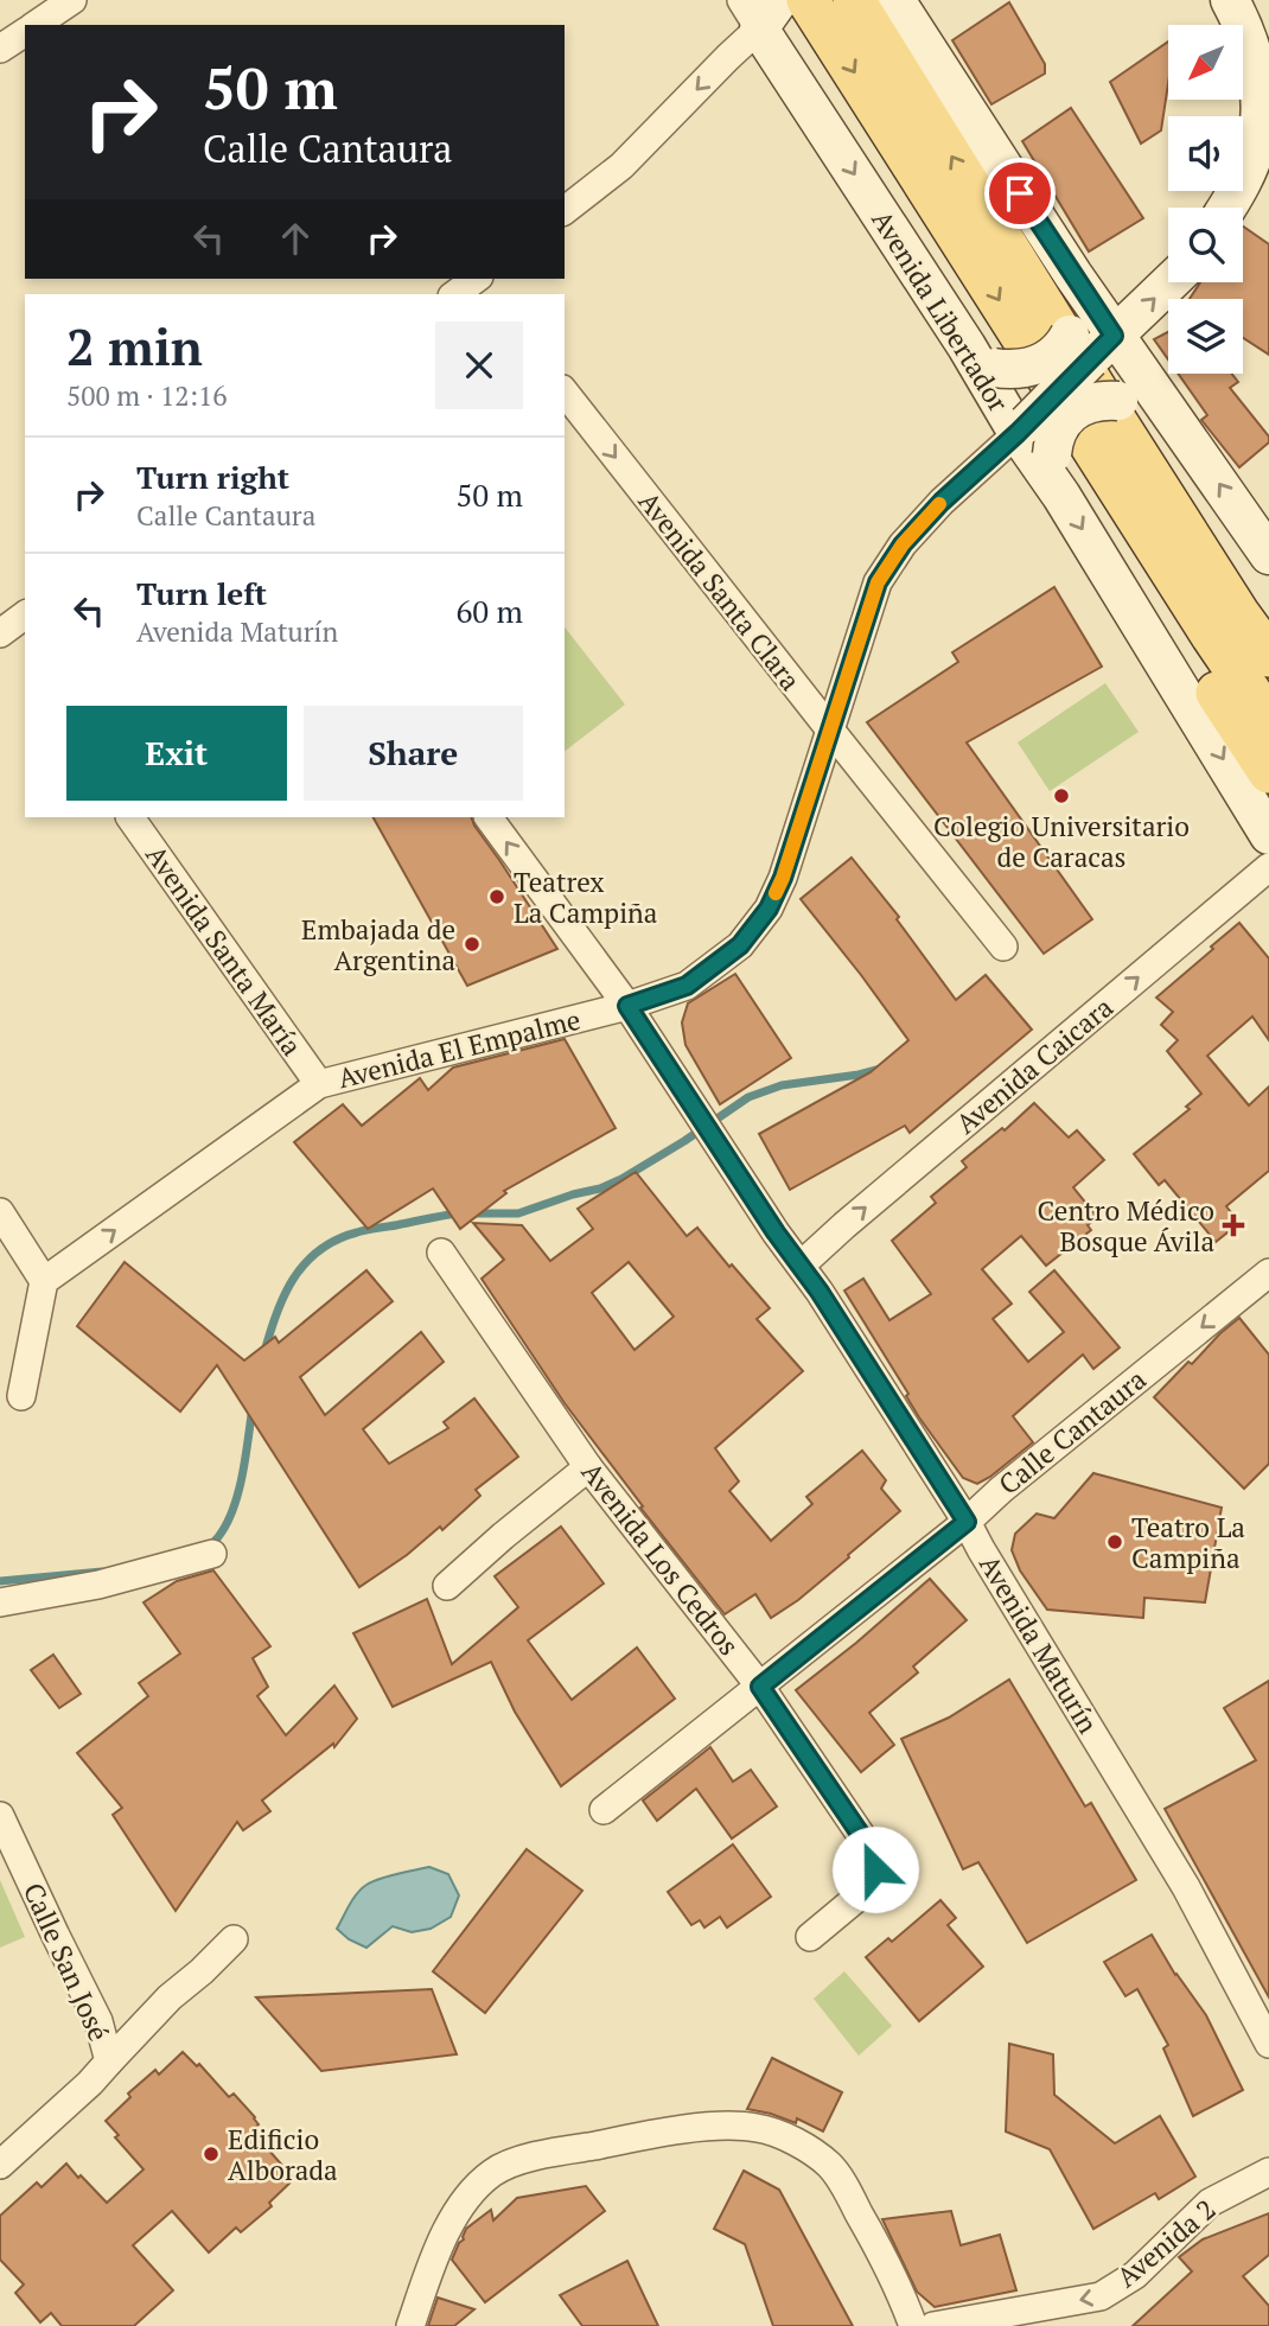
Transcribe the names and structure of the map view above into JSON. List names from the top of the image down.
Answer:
{
  "streets": {
    "main road": ["Avenida Libertador"],
    "street": [
      "Avenida Santa Clara",
      "Avenida Santa María",
      "Avenida El Empalme",
      "Avenida Caicara",
      "Calle Cantaura",
      "Avenida Los Cedros",
      "Avenida Maturín",
      "Calle San José",
      "Avenida 2"
    ]
  },
  "crossings": [
    ["Avenida Libertador", "Avenida El Empalme"],
    ["Avenida Santa Clara", "Avenida El Empalme"],
    ["Avenida Santa María", "Avenida El Empalme"],
    ["Avenida El Empalme", "Avenida Maturín"],
    ["Avenida Caicara", "Avenida Maturín"],
    ["Calle Cantaura", "Avenida Los Cedros"],
    ["Calle Cantaura", "Avenida Maturín"]
  ],
  "one_way": [
    "Avenida Santa Clara",
    "Avenida Caicara",
    "Calle Cantaura",
    "Avenida 2"
  ],
  "places": {
    "other": [
      "Colegio Universitario de Caracas",
      "Teatrex La Campiña",
      "Embajada de Argentina",
      "Teatro La Campiña",
      "Edificio Alborada"
    ],
    "health": ["Centro Médico Bosque Ávila"]
  },
  "north": "bottom left",
  "page": {
    "turn": ["50 m", "Calle Cantaura"],
    "heading": ["2 min", "500 m · 12:16"],
    "list": [
      {
        "name": "Turn right",
        "note": "Calle Cantaura",
        "value": "50 m"
      },
      {
        "name": "Turn left",
        "note": "Avenida Maturín",
        "value": "60 m"
      }
    ],
    "buttons": ["Exit", "Share"]
  }
}
